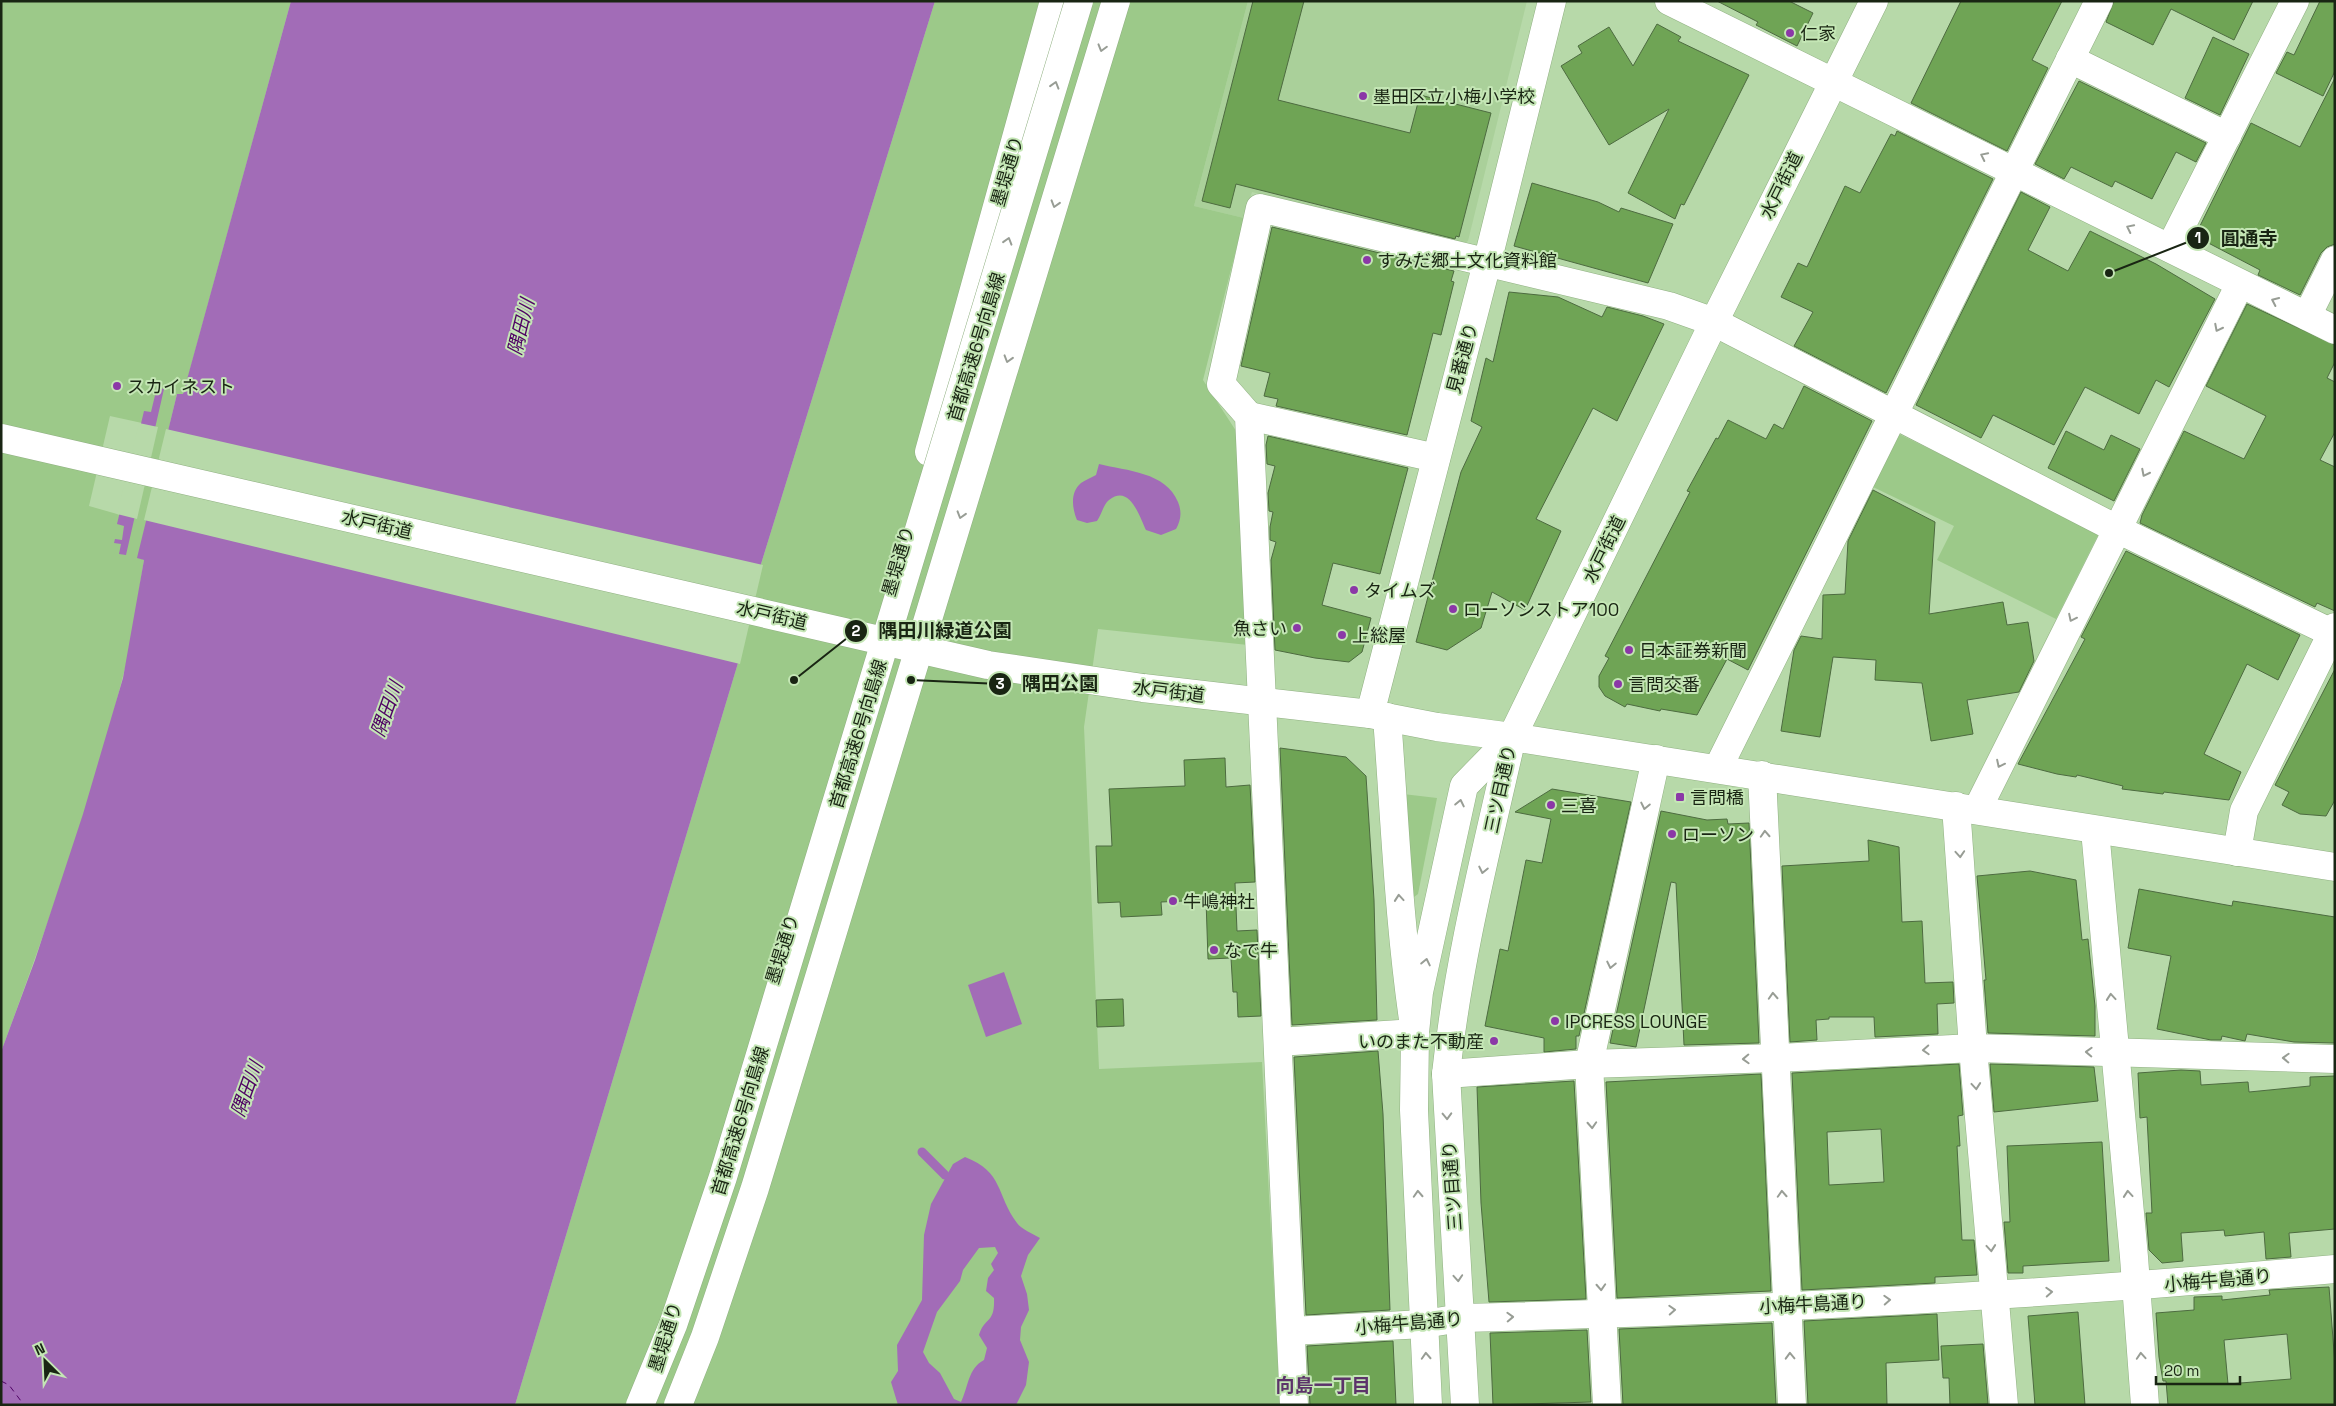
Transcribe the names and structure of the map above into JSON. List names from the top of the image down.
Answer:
{
  "streets": {
    "main road": [
      "墨堤通り",
      "水戸街道",
      "首都高速6号向島線",
      "見番通り",
      "三ツ目通り",
      "小梅牛島通り"
    ]
  },
  "crossings": [
    ["水戸街道", "見番通り"],
    ["水戸街道", "三ツ目通り"],
    ["見番通り", "三ツ目通り"],
    ["三ツ目通り", "小梅牛島通り"]
  ],
  "districts": ["向島一丁目"],
  "water": ["隅田川"],
  "places": {
    "other": [
      "仁家",
      "墨田区立小梅小学校",
      "すみだ郷土文化資料館",
      "圓通寺",
      "スカイネスト",
      "タイムズ",
      "ローソンストア100",
      "魚さい",
      "上総屋",
      "日本証券新聞",
      "隅田川緑道公園",
      "隅田公園",
      "言問交番",
      "三喜",
      "ローソン",
      "牛嶋神社",
      "なで牛",
      "IPCRESS LOUNGE",
      "いのまた不動産"
    ],
    "transit": ["言問橋"]
  },
  "scale_bar": "20 m",
  "north": "top left"
}
